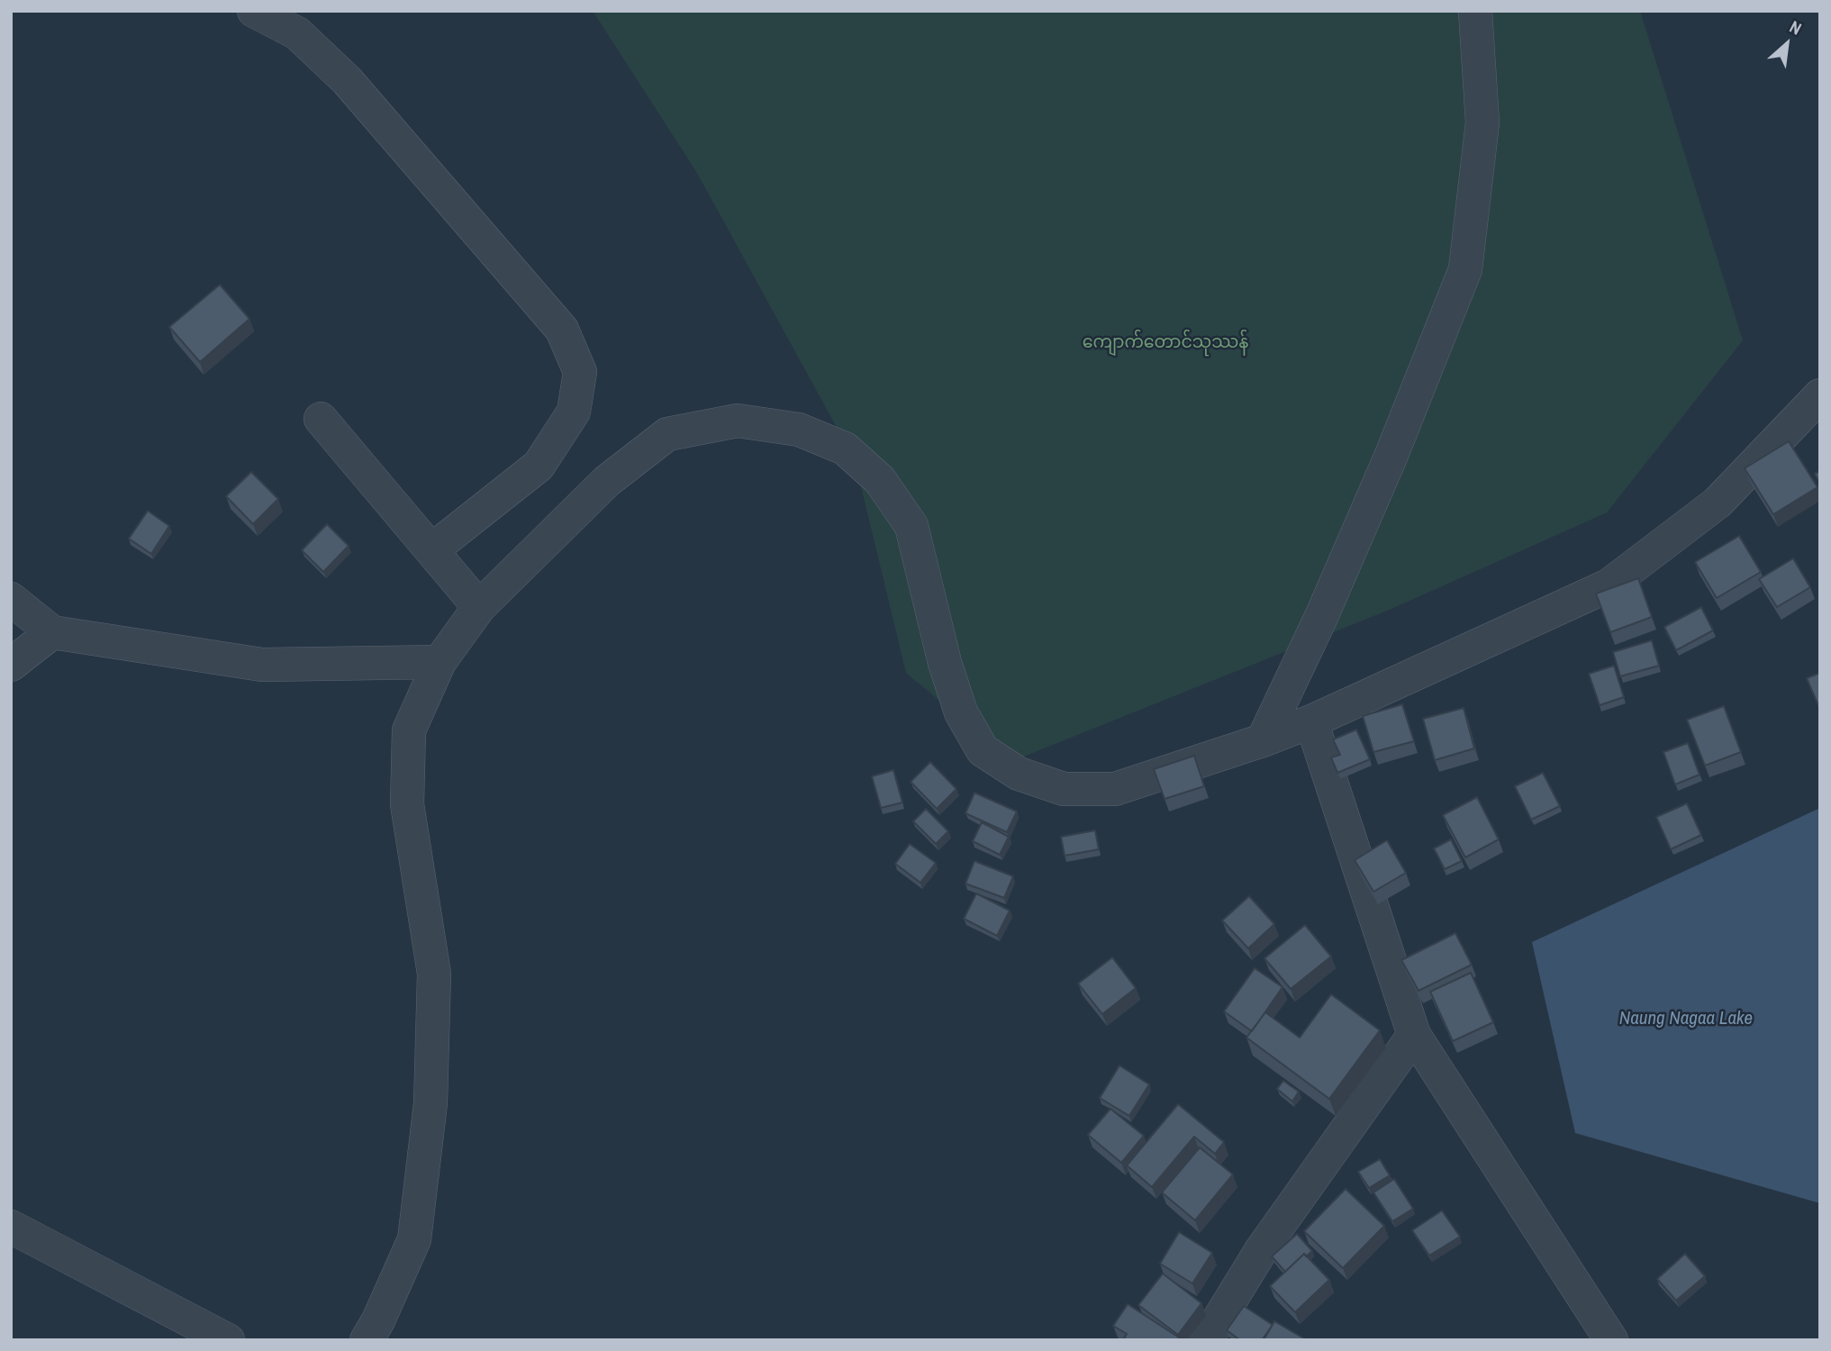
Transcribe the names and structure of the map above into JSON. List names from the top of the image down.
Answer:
{
  "water": ["Naung Nagaa Lake"],
  "parks": ["ကျောက်တောင်သုဿန်"],
  "north": "top right"
}
